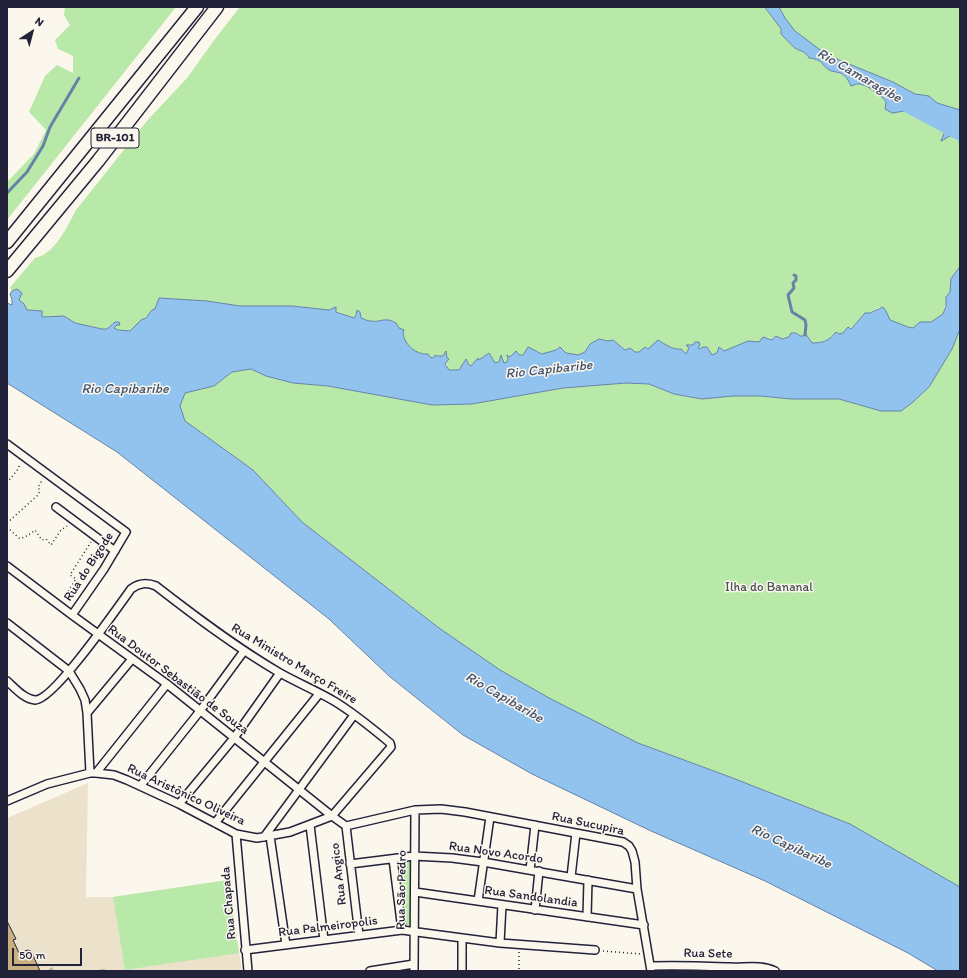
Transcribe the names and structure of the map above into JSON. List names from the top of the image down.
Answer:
{
  "streets": {
    "highway": ["BR-101"],
    "street": [
      "Rua do Bigode",
      "Rua Ministro Março Freire",
      "Rua Doutor Sebastião de Souza",
      "Rua Aristônico Oliveira",
      "Rua Sucupira",
      "Rua Novo Acordo",
      "Rua Angico",
      "Rua São Pedro",
      "Rua Sandolandia",
      "Rua Chapada",
      "Rua Palmeiropolis",
      "Rua Sete"
    ]
  },
  "crossings": [
    ["Rua do Bigode", "Rua Doutor Sebastião de Souza"],
    ["Rua Ministro Março Freire", "Rua Doutor Sebastião de Souza"],
    ["Rua Ministro Março Freire", "Rua Aristônico Oliveira"],
    ["Rua Ministro Março Freire", "Rua Angico"],
    ["Rua Doutor Sebastião de Souza", "Rua Aristônico Oliveira"],
    ["Rua Doutor Sebastião de Souza", "Rua Angico"],
    ["Rua Aristônico Oliveira", "Rua Angico"],
    ["Rua Aristônico Oliveira", "Rua Chapada"],
    ["Rua Sucupira", "Rua Novo Acordo"],
    ["Rua Sucupira", "Rua São Pedro"],
    ["Rua Sucupira", "Rua Sandolandia"],
    ["Rua Sucupira", "Rua Sete"],
    ["Rua Novo Acordo", "Rua Angico"],
    ["Rua Novo Acordo", "Rua São Pedro"],
    ["Rua Angico", "Rua Palmeiropolis"],
    ["Rua São Pedro", "Rua Sandolandia"],
    ["Rua São Pedro", "Rua Palmeiropolis"],
    ["Rua Chapada", "Rua Palmeiropolis"]
  ],
  "water": ["Rio Camaragibe", "Rio Capibaribe"],
  "parks": ["Ilha do Bananal"],
  "scale_bar": "50 m",
  "north": "top right"
}
